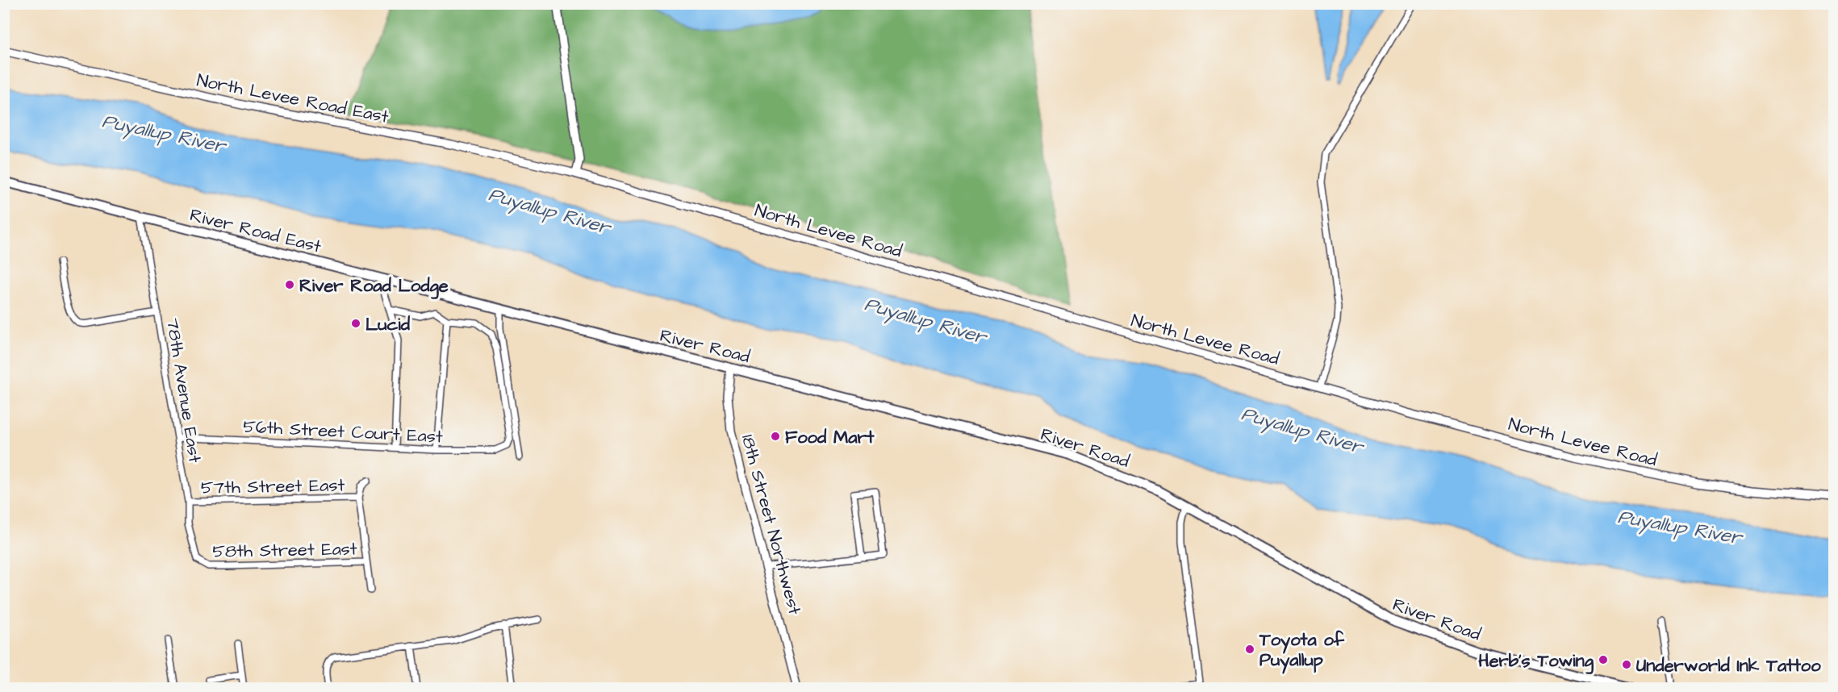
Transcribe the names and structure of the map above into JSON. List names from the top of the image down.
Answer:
{
  "streets": {
    "main road": ["River Road East", "River Road"],
    "street": [
      "North Levee Road East",
      "North Levee Road",
      "78th Avenue East",
      "56th Street Court East",
      "57th Street East",
      "18th Street Northwest",
      "58th Street East"
    ]
  },
  "crossings": [
    ["North Levee Road East", "North Levee Road"],
    ["River Road East", "River Road"],
    ["River Road East", "78th Avenue East"],
    ["River Road", "18th Street Northwest"],
    ["78th Avenue East", "56th Street Court East"],
    ["78th Avenue East", "57th Street East"],
    ["78th Avenue East", "58th Street East"]
  ],
  "water": ["Puyallup River"],
  "places": [
    "River Road Lodge",
    "Lucid",
    "Food Mart",
    "Toyota of Puyallup",
    "Herb's Towing",
    "Underworld Ink Tattoo"
  ]
}
